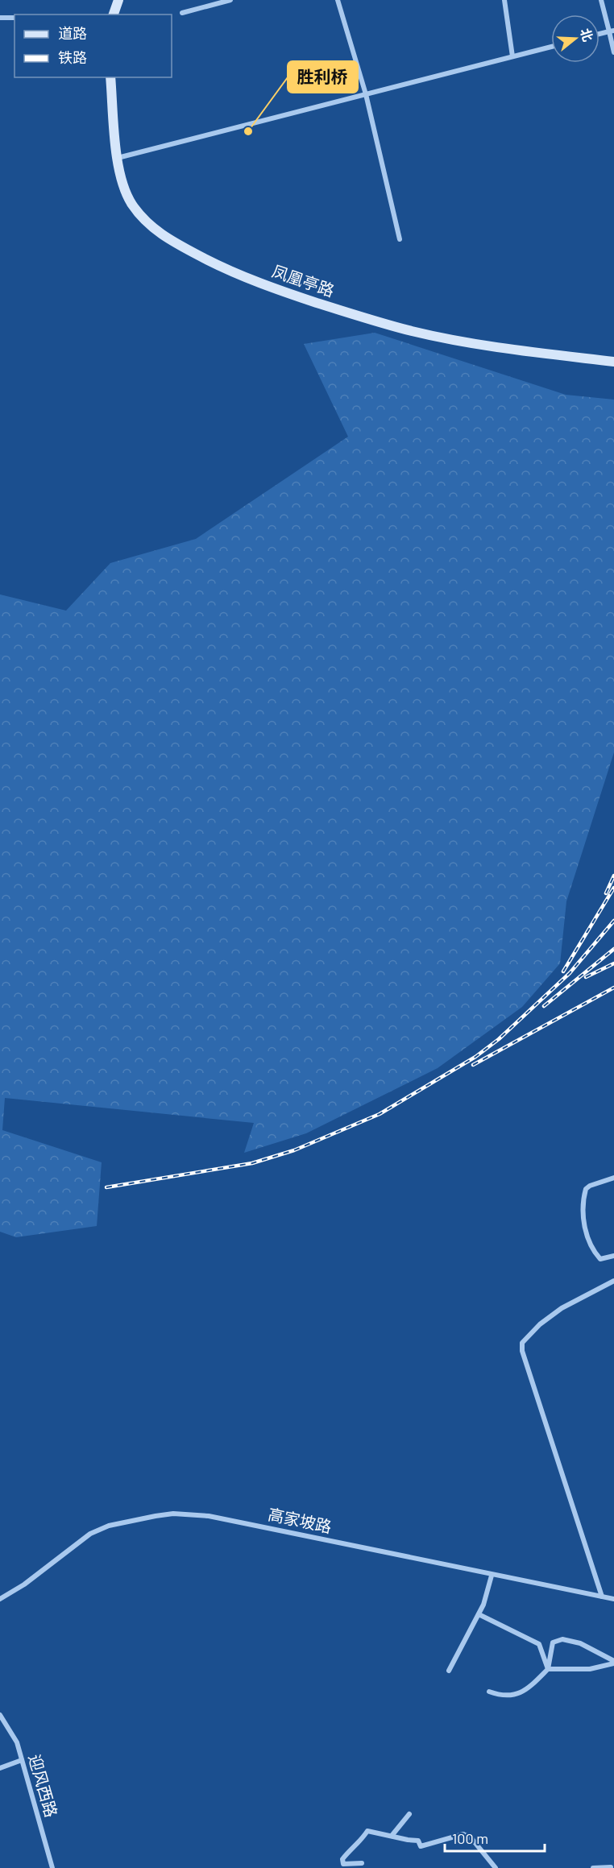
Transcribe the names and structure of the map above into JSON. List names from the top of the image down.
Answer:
{
  "streets": {
    "street": ["凤凰亭路", "高家坡路", "迎风西路"]
  },
  "places": ["胜利桥"],
  "legend": ["道路", "铁路"],
  "scale_bar": "100 m",
  "north": "right"
}
